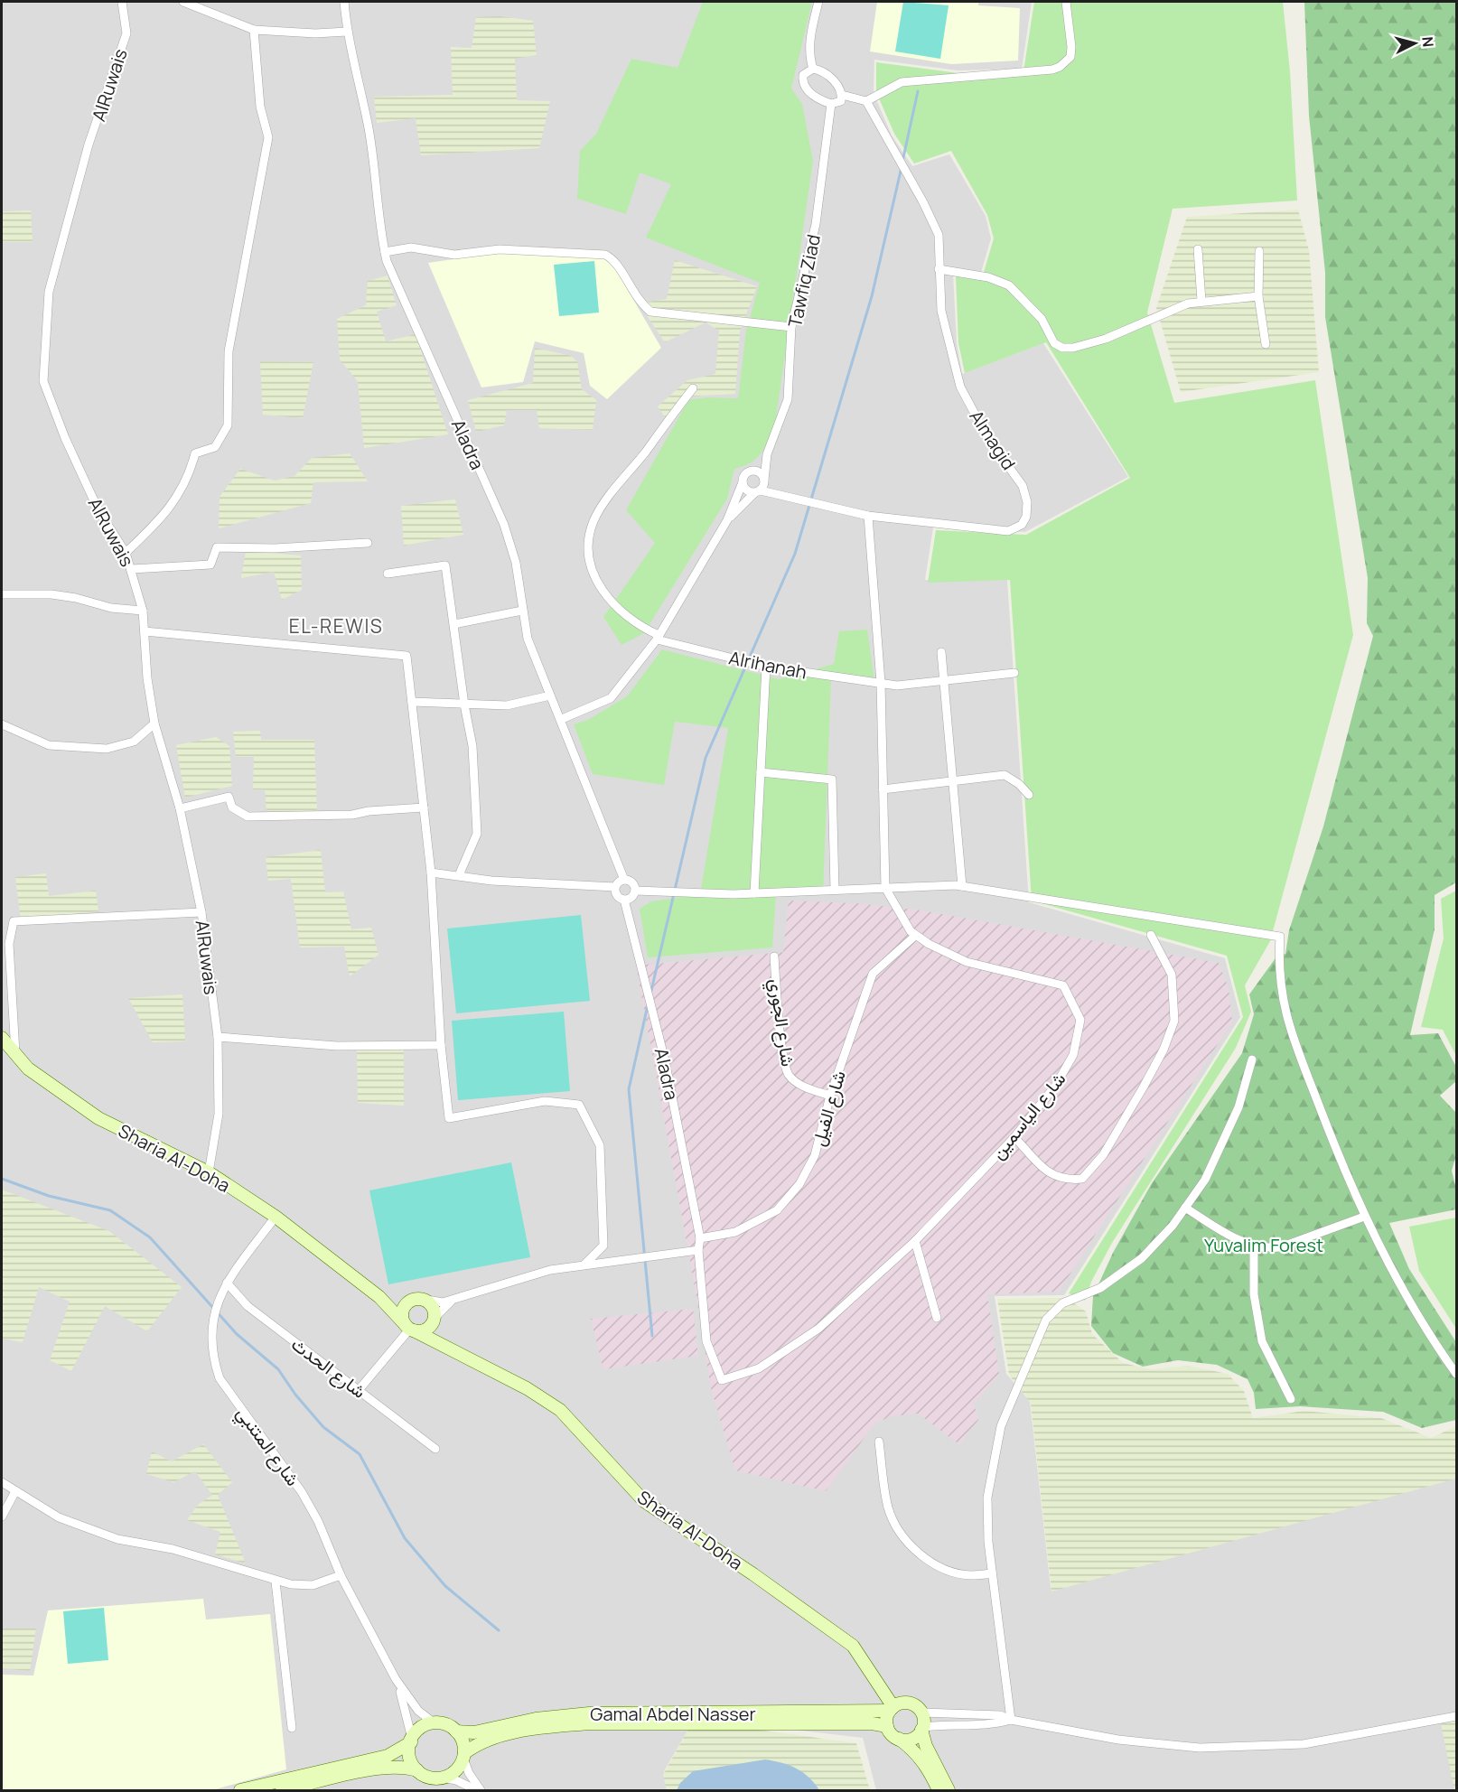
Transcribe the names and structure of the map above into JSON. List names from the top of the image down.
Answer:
{
  "streets": {
    "street": [
      "AlRuwais",
      "Tawfiq Ziad",
      "Almagid",
      "Aladra",
      "Alrihanah",
      "شارع الجوري",
      "شارع الفيل",
      "شارع الياسمين",
      "Sharia Al-Doha",
      "شارع الحدث",
      "شارع المتنبي",
      "Gamal Abdel Nasser"
    ]
  },
  "crossings": [
    ["AlRuwais", "Sharia Al-Doha"],
    ["Aladra", "شارع الفيل"],
    ["Aladra", "شارع الياسمين"],
    ["شارع الجوري", "شارع الفيل"],
    ["شارع الفيل", "شارع الياسمين"],
    ["Sharia Al-Doha", "شارع المتنبي"],
    ["Sharia Al-Doha", "Gamal Abdel Nasser"],
    ["شارع الحدث", "شارع المتنبي"]
  ],
  "districts": ["EL-REWIS"],
  "parks": ["Yuvalim Forest"],
  "north": "right"
}
